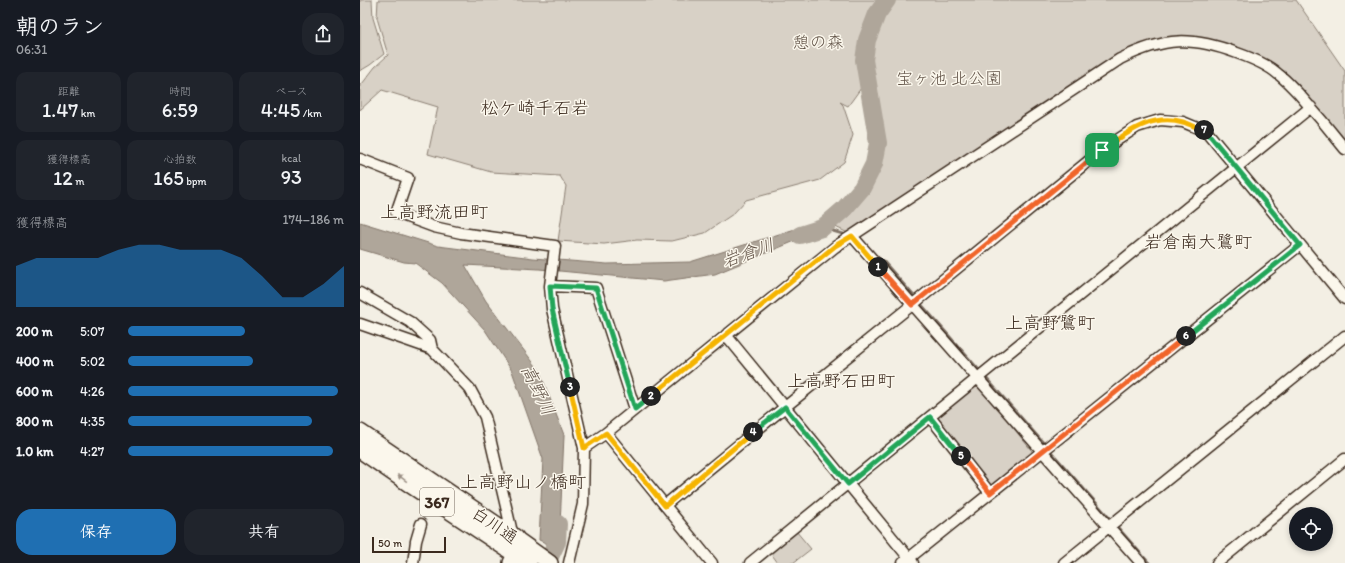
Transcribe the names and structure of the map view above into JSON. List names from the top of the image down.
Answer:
{
  "streets": {
    "highway": ["367", "白川通"]
  },
  "districts": [
    "松ケ崎千石岩",
    "上高野流田町",
    "岩倉南大鷺町",
    "上高野鷺町",
    "上高野石田町",
    "上高野山ノ橋町"
  ],
  "water": ["岩倉川", "高野川"],
  "parks": ["憩の森", "宝ヶ池 北公園"],
  "scale_bar": "50 m",
  "page": {
    "heading": ["朝のラン", "06:31"],
    "stats": [
      ["距離", "1.47 km"],
      ["時間", "6:59"],
      ["ペース", "4:45 /km"],
      ["獲得標高", "12 m"],
      ["心拍数", "165 bpm"],
      ["kcal", "93"]
    ],
    "pins": [
      "7",
      "1",
      "6",
      "3",
      "2",
      "4",
      "5"
    ],
    "chart": ["獲得標高", "174–186 m"],
    "list": [
      {
        "name": "200 m",
        "note": "5:07"
      },
      {
        "name": "400 m",
        "note": "5:02"
      },
      {
        "name": "600 m",
        "note": "4:26"
      },
      {
        "name": "800 m",
        "note": "4:35"
      },
      {
        "name": "1.0 km",
        "note": "4:27"
      }
    ],
    "buttons": ["保存", "共有"],
    "scale": "50 m"
  }
}
